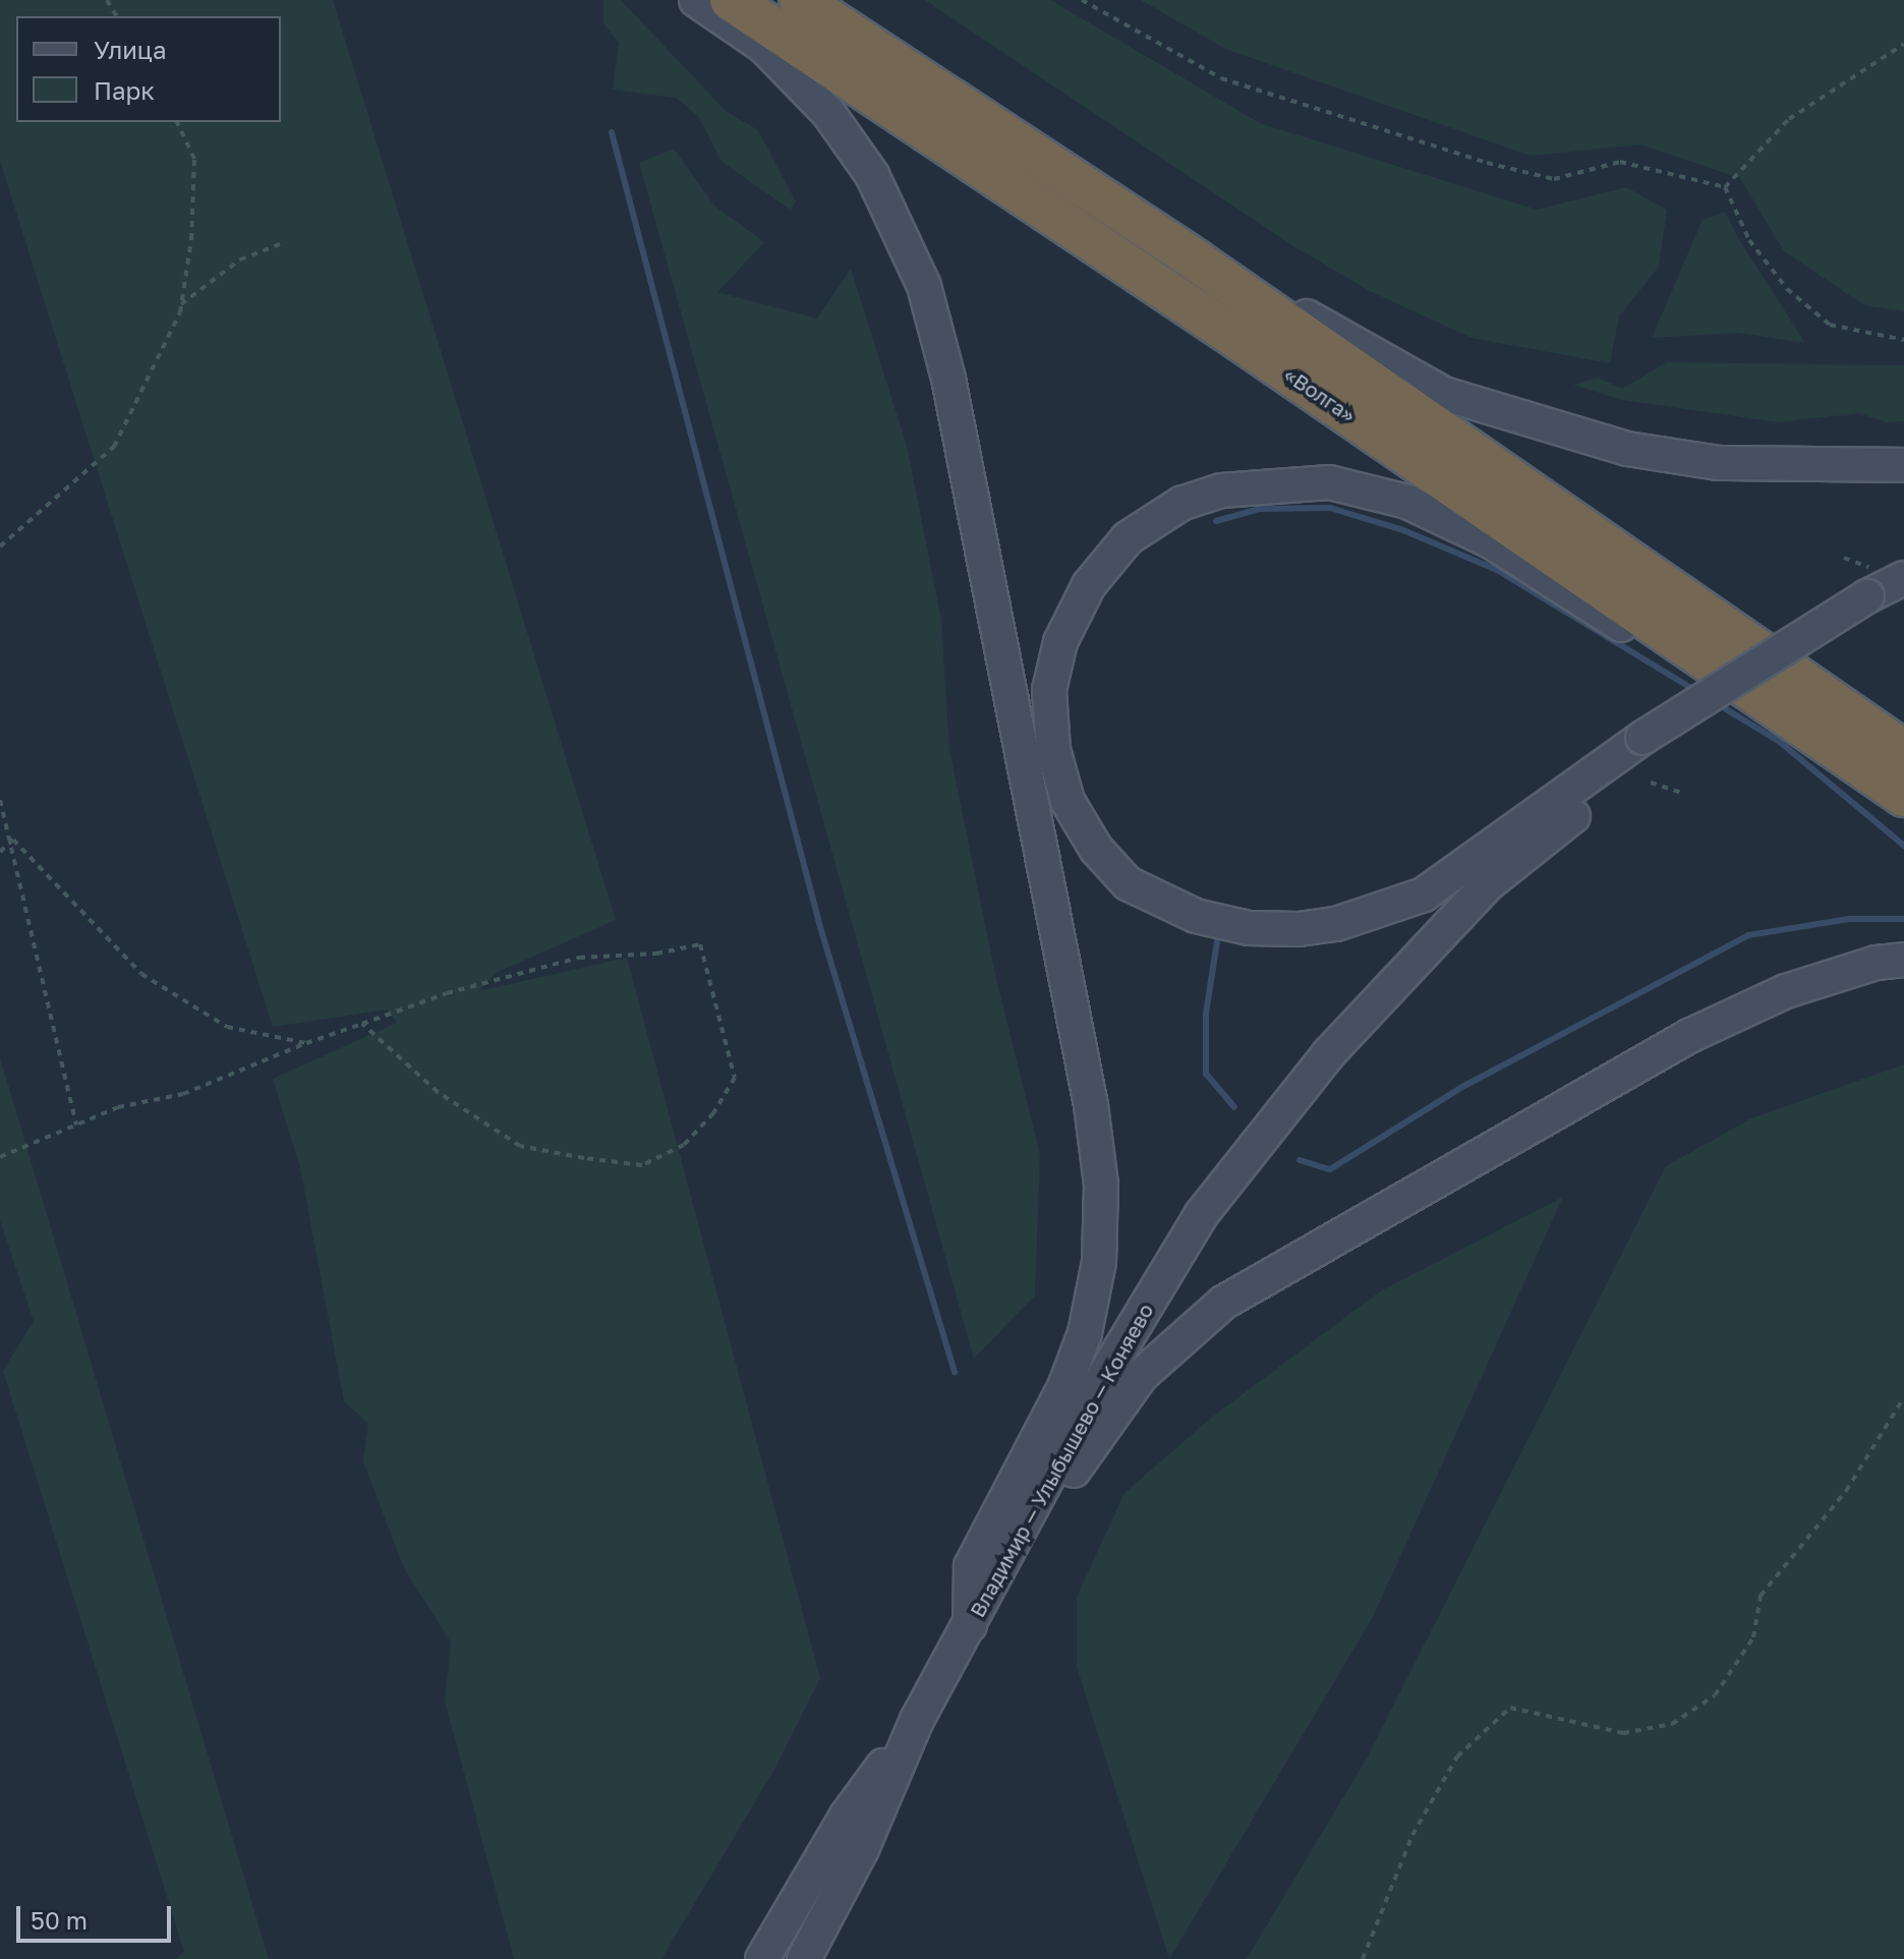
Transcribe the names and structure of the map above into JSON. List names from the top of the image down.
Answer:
{
  "streets": {
    "highway": ["«Волга»"],
    "main road": ["Владимир — Улыбышево — Коняево"]
  },
  "legend": ["Улица", "Парк"],
  "scale_bar": "50 m"
}
